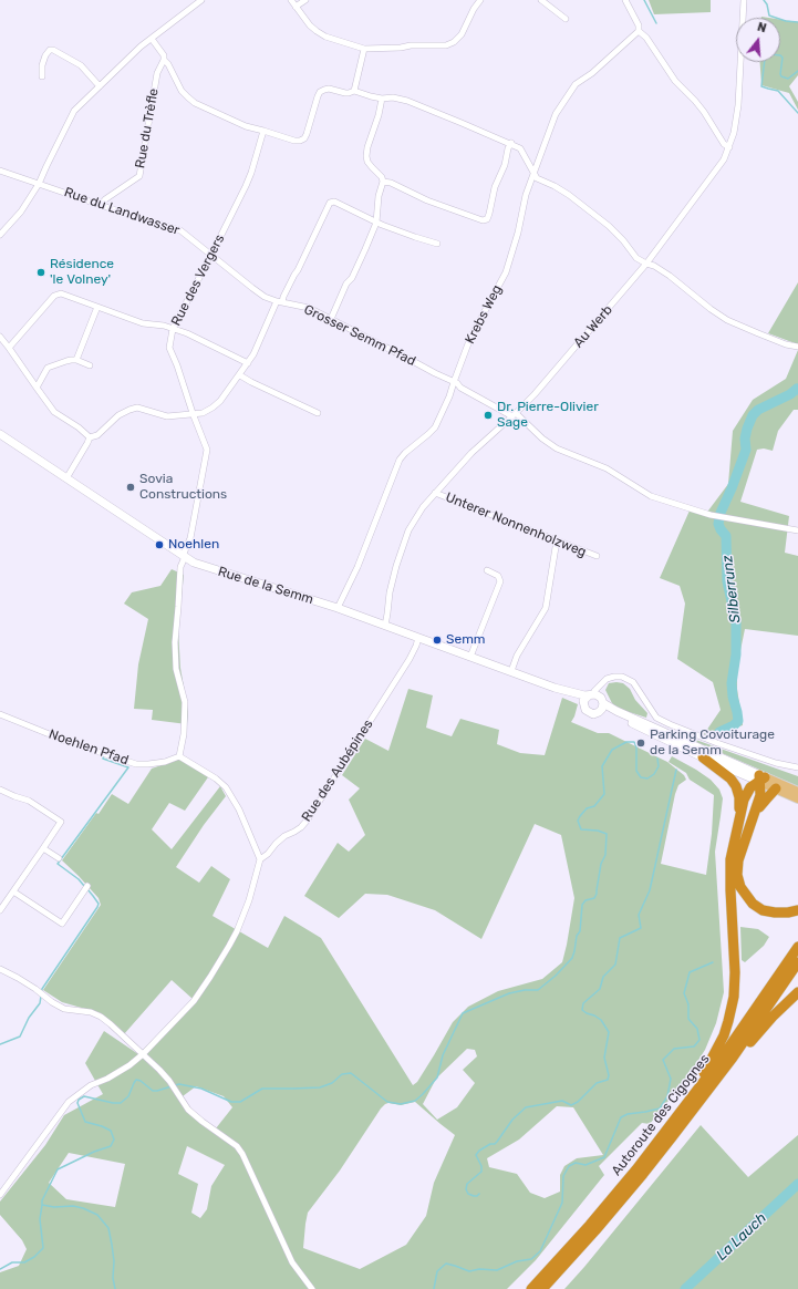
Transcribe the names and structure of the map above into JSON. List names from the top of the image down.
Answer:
{
  "streets": {
    "highway": ["Autoroute des Cigognes"],
    "main road": ["Rue de la Semm"],
    "street": [
      "Rue du Trèfle",
      "Rue du Landwasser",
      "Rue des Vergers",
      "Krebs Weg",
      "Au Werb",
      "Grosser Semm Pfad",
      "Unterer Nonnenholzweg",
      "Noehlen Pfad",
      "Rue des Aubépines"
    ]
  },
  "crossings": [
    ["Rue du Trèfle", "Rue du Landwasser"],
    ["Rue du Landwasser", "Rue des Vergers"],
    ["Rue du Landwasser", "Grosser Semm Pfad"],
    ["Rue des Vergers", "Rue de la Semm"],
    ["Rue des Vergers", "Noehlen Pfad"],
    ["Krebs Weg", "Grosser Semm Pfad"],
    ["Krebs Weg", "Rue de la Semm"],
    ["Au Werb", "Grosser Semm Pfad"],
    ["Au Werb", "Unterer Nonnenholzweg"],
    ["Au Werb", "Rue de la Semm"],
    ["Rue de la Semm", "Rue des Aubépines"]
  ],
  "water": ["Silberrunz", "La Lauch"],
  "places": [
    "Résidence 'le Volney'",
    "Dr. Pierre-Olivier Sage",
    "Sovia Constructions",
    "Noehlen",
    "Semm",
    "Parking Covoiturage de la Semm"
  ],
  "north": "top"
}
